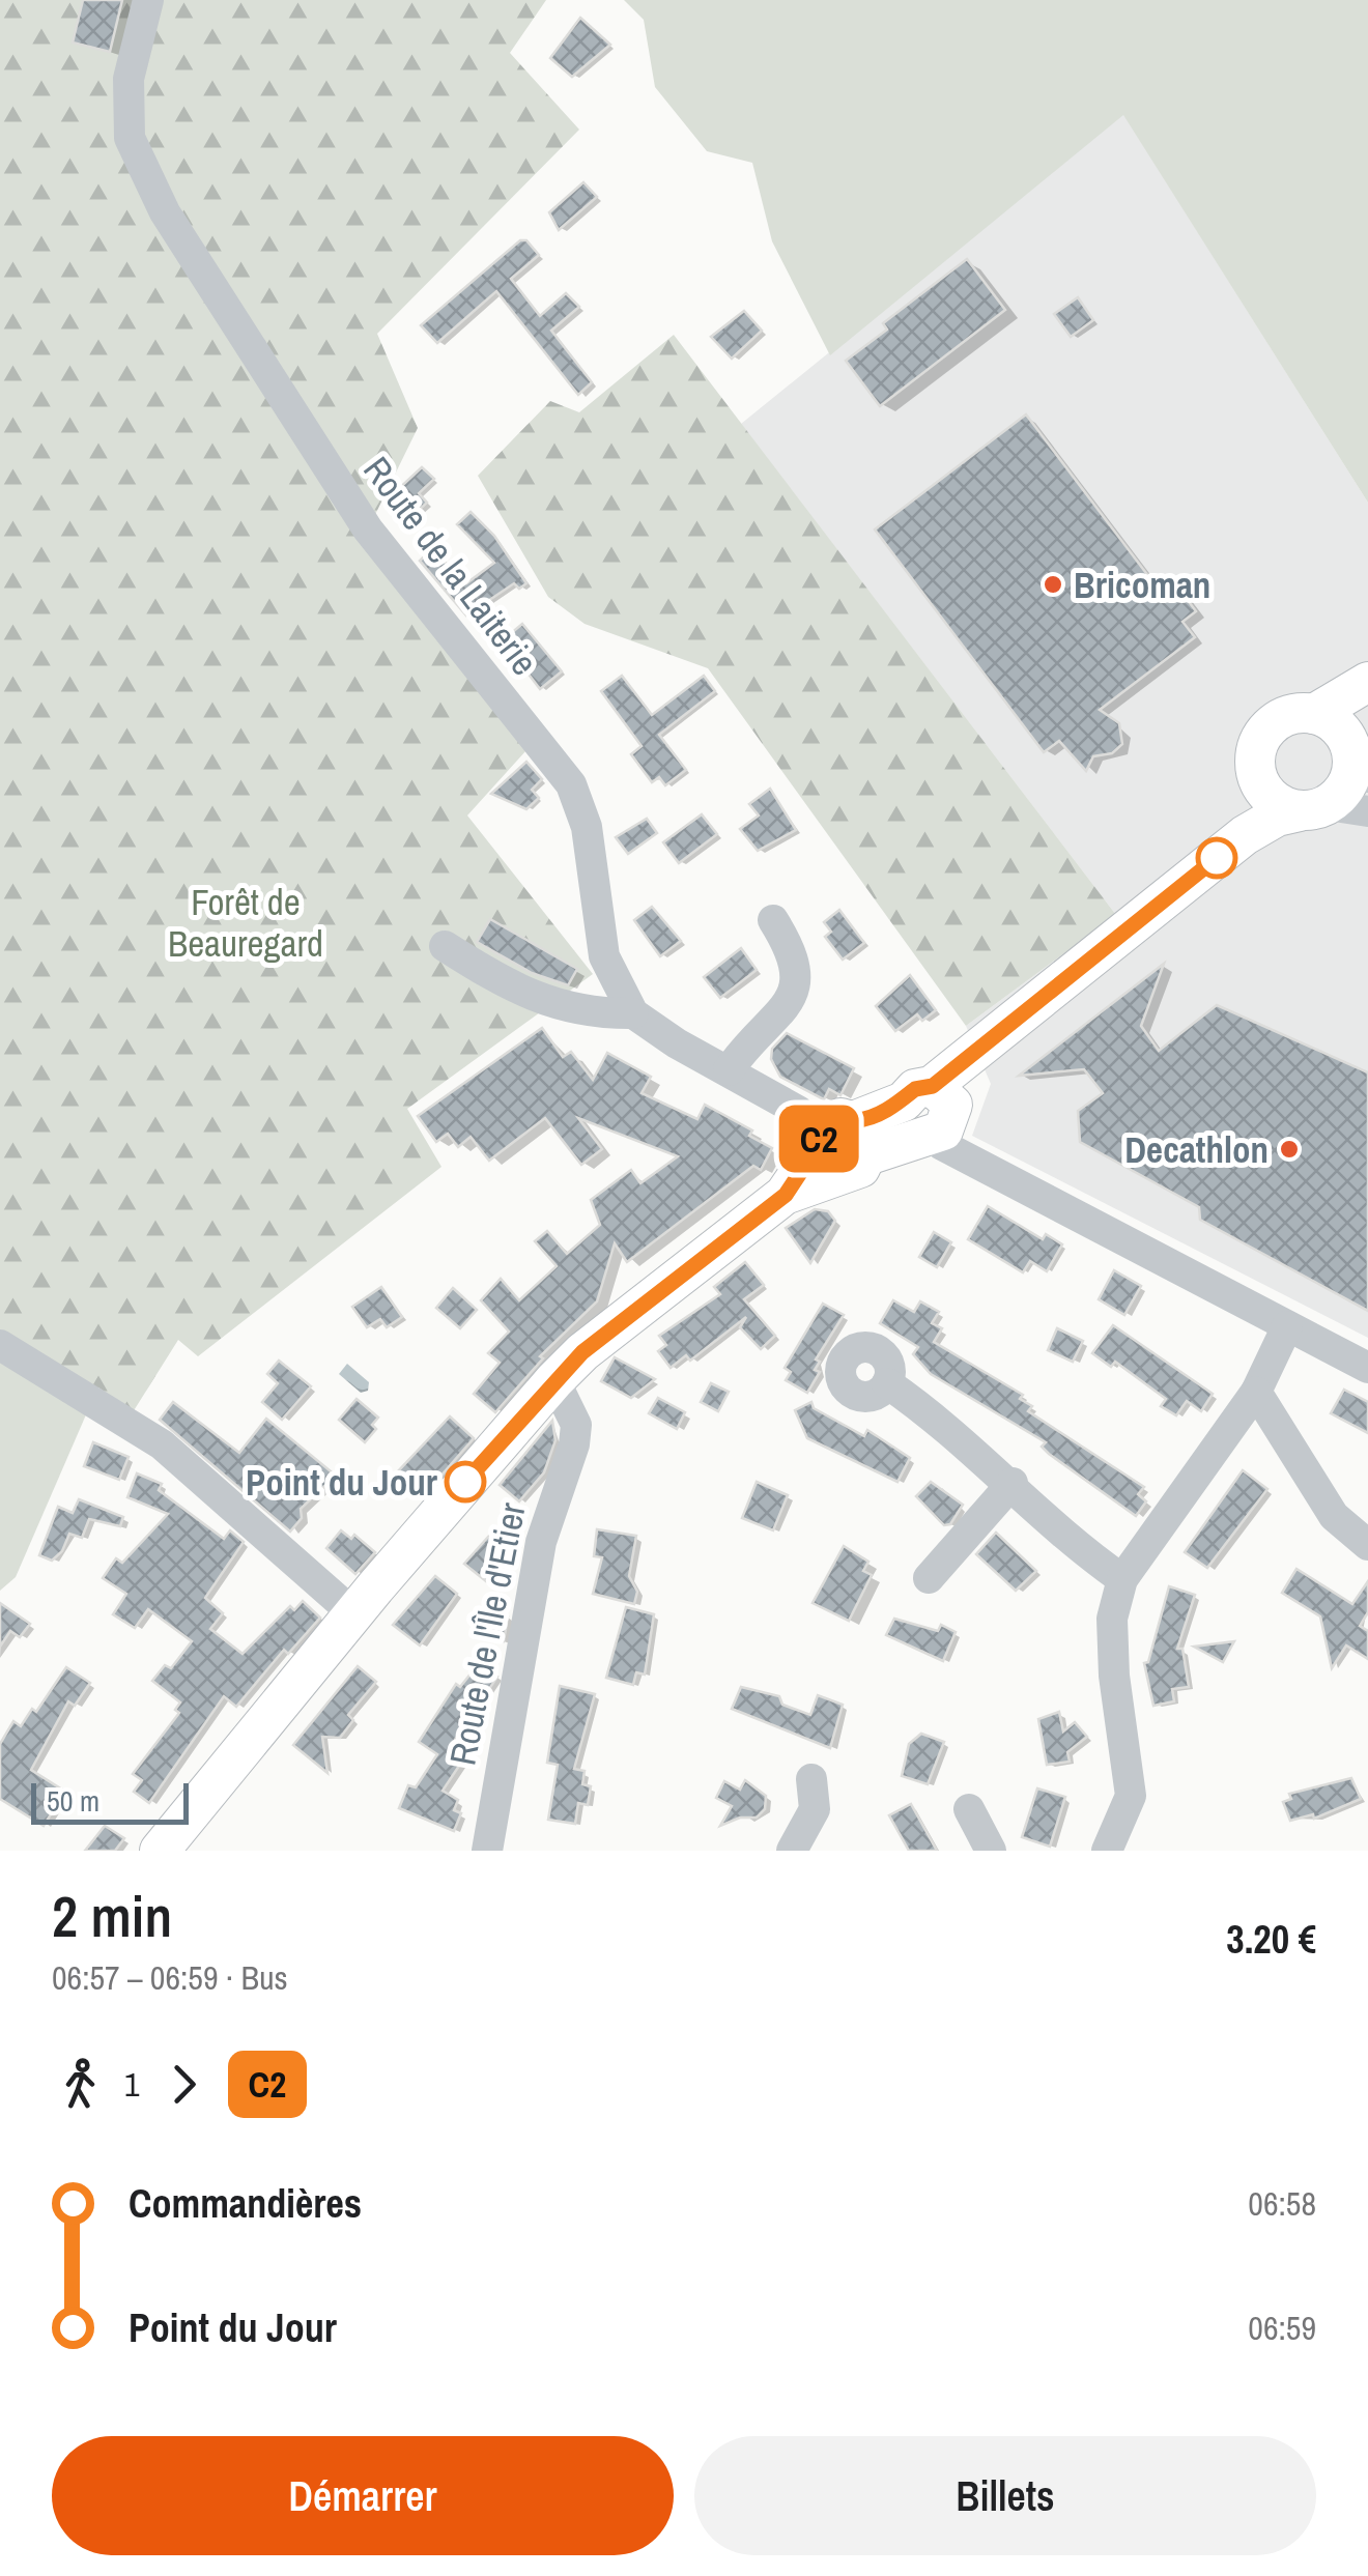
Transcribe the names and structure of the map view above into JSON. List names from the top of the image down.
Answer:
{
  "streets": {
    "street": ["Route de la Laiterie", "Route de l'Île d'Etier"]
  },
  "parks": ["Forêt de Beauregard"],
  "places": ["Bricoman", "Decathlon", "Point du Jour"],
  "lines": ["bus line C2"],
  "scale_bar": "50 m",
  "page": {
    "on_map": "C2",
    "scale": "50 m",
    "heading": ["2 min", "06:57 – 06:59 · Bus", "3.20 €"],
    "legs": ["1", "C2"],
    "list": [
      {
        "name": "Commandières",
        "value": "06:58"
      },
      {
        "name": "Point du Jour",
        "value": "06:59"
      }
    ],
    "buttons": ["Démarrer", "Billets"]
  }
}
